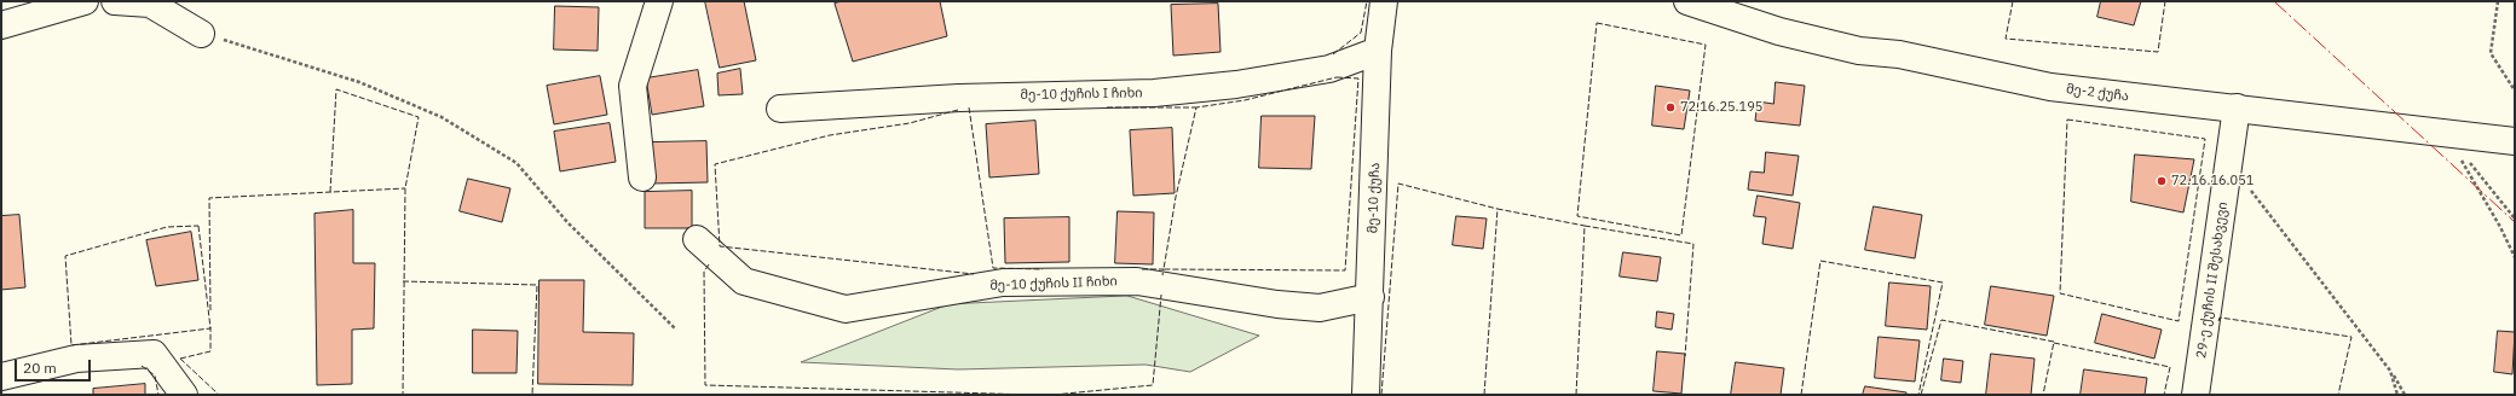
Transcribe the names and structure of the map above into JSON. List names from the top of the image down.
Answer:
{
  "streets": {
    "street": [
      "მე-2 ქუჩა",
      "მე-10 ქუჩის I ჩიხი",
      "მე-10 ქუჩა",
      "29-ე ქუჩის II შესახვევი",
      "მე-10 ქუჩის II ჩიხი"
    ]
  },
  "crossings": [
    ["მე-2 ქუჩა", "29-ე ქუჩის II შესახვევი"],
    ["მე-10 ქუჩის I ჩიხი", "მე-10 ქუჩა"],
    ["მე-10 ქუჩა", "მე-10 ქუჩის II ჩიხი"]
  ],
  "places": ["72.16.25.195", "72.16.16.051"],
  "scale_bar": "20 m"
}
